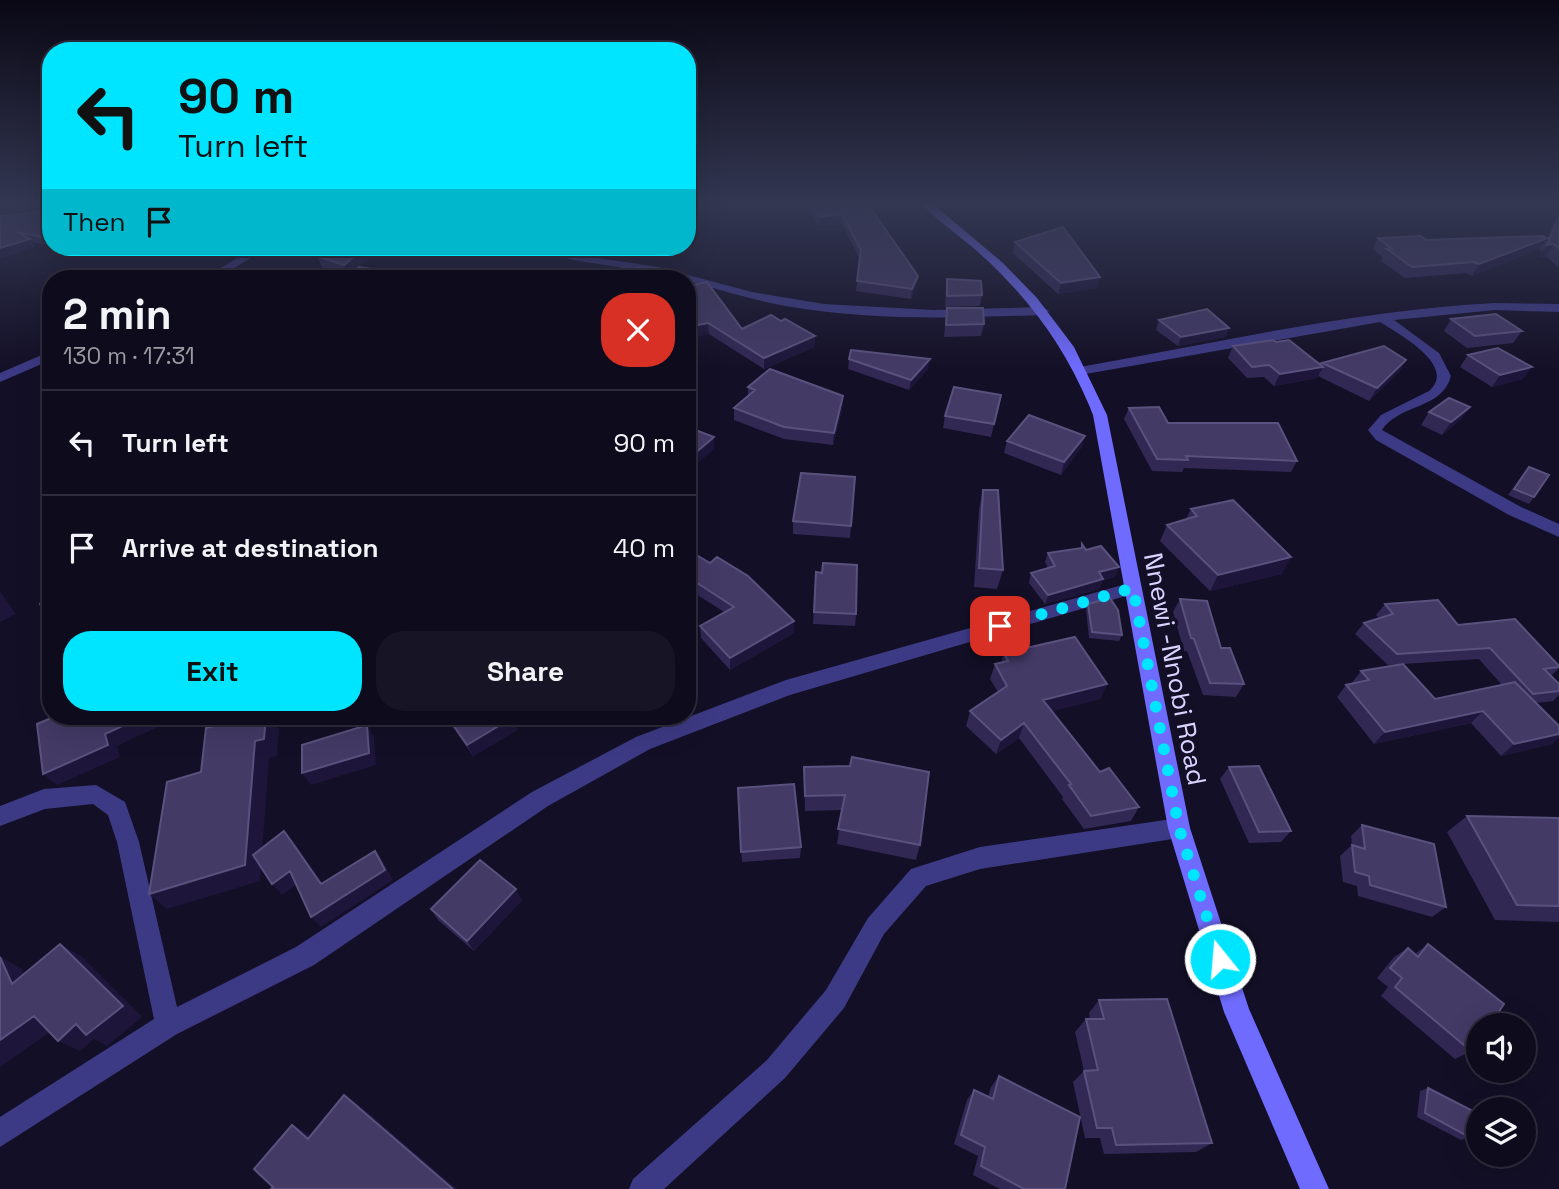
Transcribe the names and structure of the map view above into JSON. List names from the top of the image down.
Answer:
{
  "streets": {
    "main road": ["Nnewi -Nnobi Road"]
  },
  "page": {
    "turn": ["90 m", "Turn left"],
    "then": "Then",
    "heading": ["2 min", "130 m · 17:31"],
    "list": [
      {
        "name": "Turn left",
        "value": "90 m"
      },
      {
        "name": "Arrive at destination",
        "value": "40 m"
      }
    ],
    "buttons": ["Exit", "Share"]
  }
}
